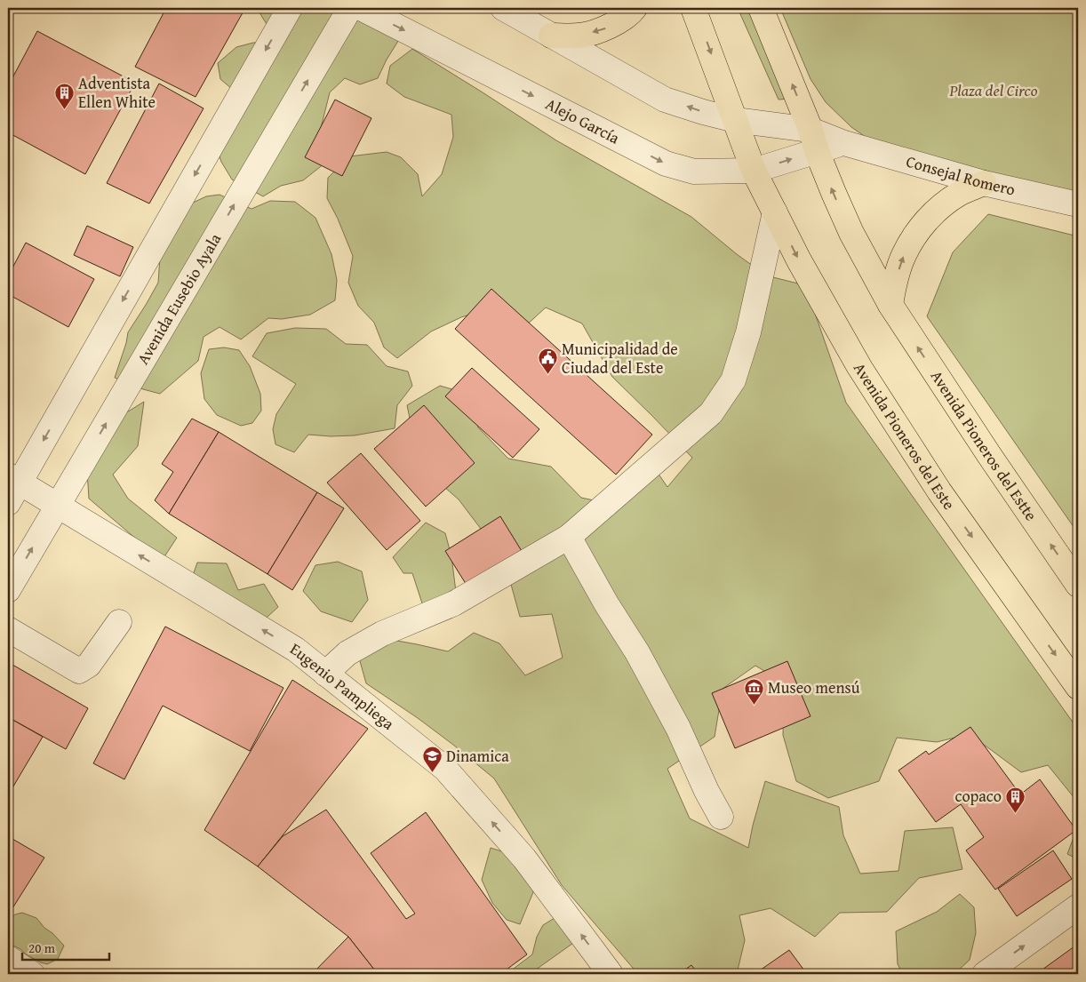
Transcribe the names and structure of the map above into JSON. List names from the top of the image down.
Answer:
{
  "streets": {
    "main road": ["Avenida Pioneros del Este", "Avenida Pioneros del Estte"],
    "street": [
      "Alejo García",
      "Consejal Romero",
      "Avenida Eusebio Ayala",
      "Eugenio Pampliega"
    ]
  },
  "crossings": [
    ["Alejo García", "Consejal Romero"],
    ["Alejo García", "Avenida Pioneros del Este"],
    ["Avenida Eusebio Ayala", "Eugenio Pampliega"]
  ],
  "one_way": ["Avenida Pioneros del Estte", "Eugenio Pampliega"],
  "parks": ["Plaza del Circo"],
  "places": {
    "building": ["Adventista Ellen White", "copaco"],
    "public building": ["Municipalidad de Ciudad del Este"],
    "museum": ["Museo mensú"],
    "school or university": ["Dinamica"]
  },
  "scale_bar": "20 m"
}
